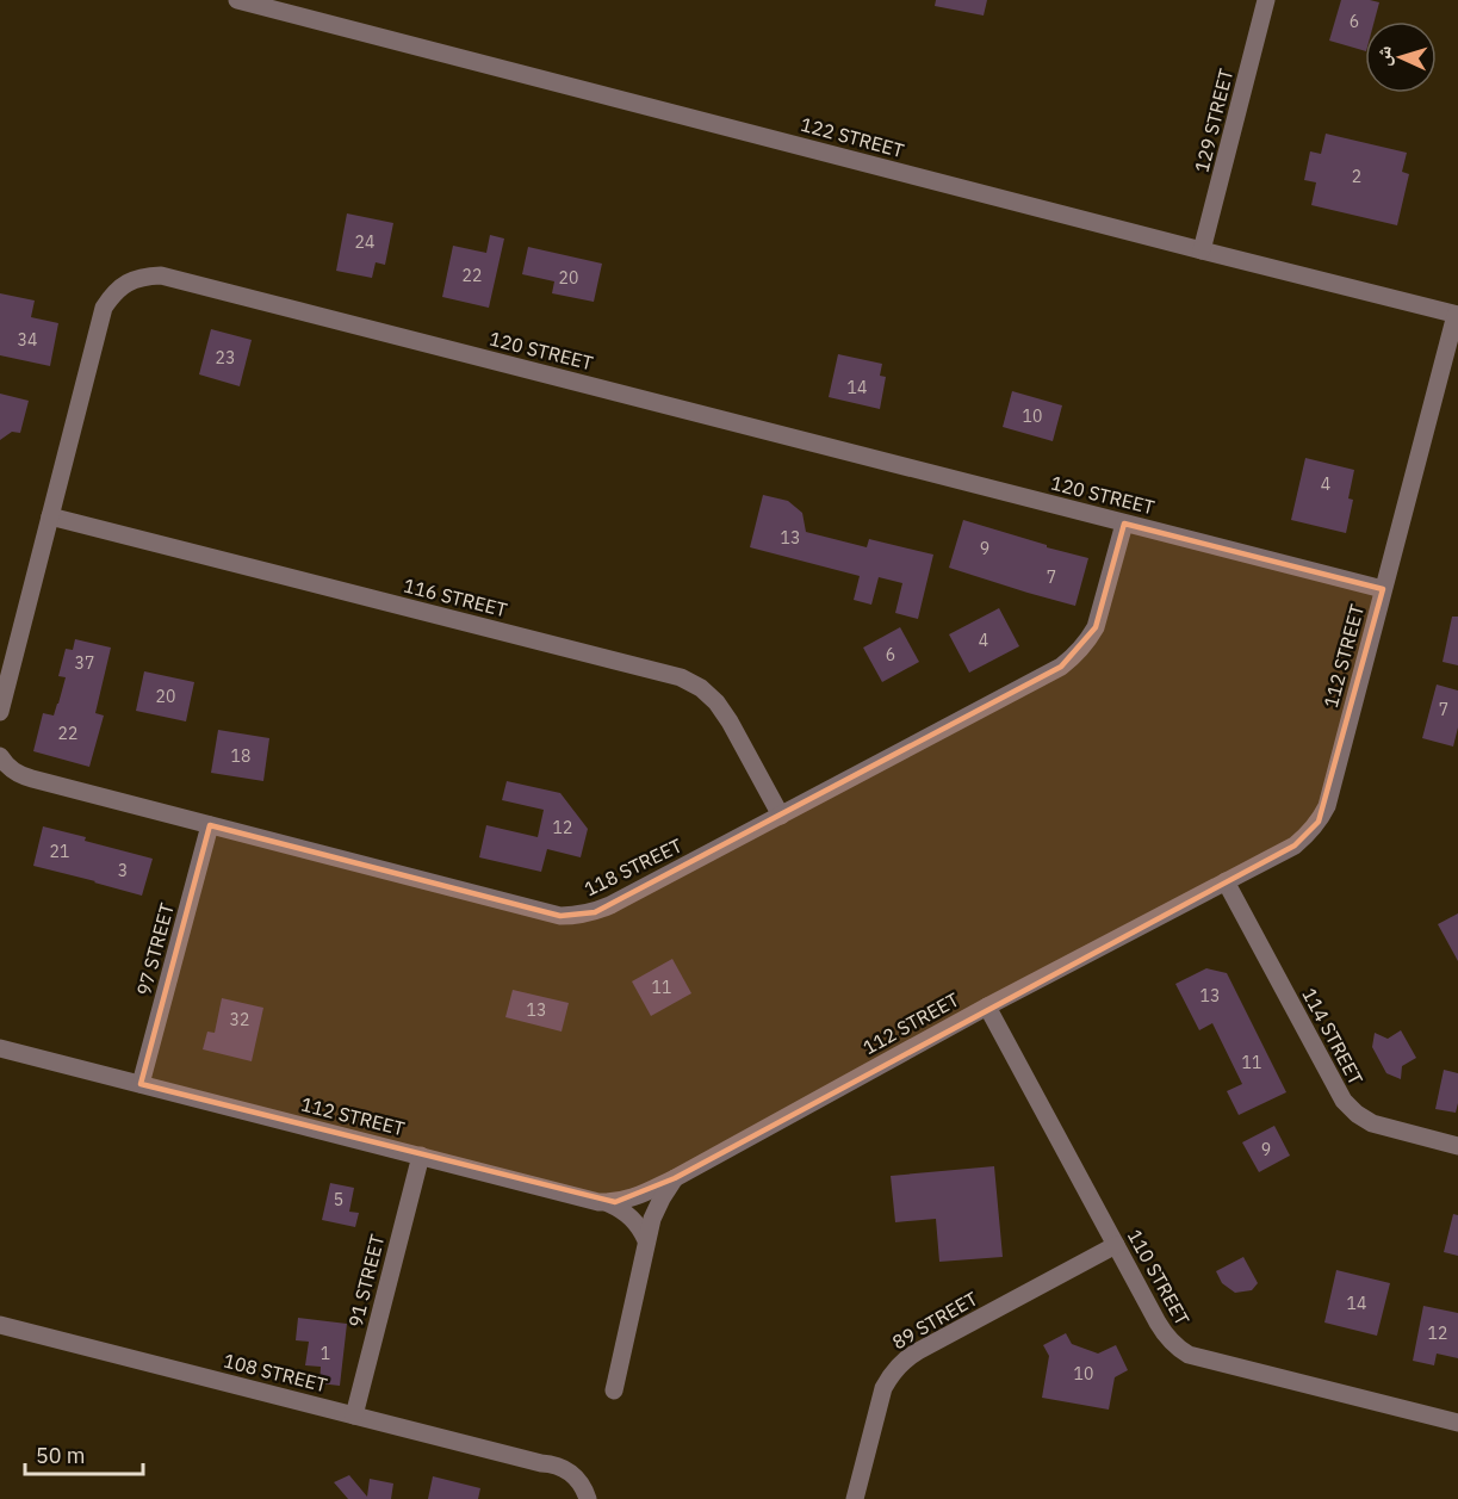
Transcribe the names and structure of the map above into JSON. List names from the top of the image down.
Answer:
{
  "streets": {
    "street": [
      "129 STREET",
      "122 STREET",
      "120 STREET",
      "116 STREET",
      "112 STREET",
      "118 STREET",
      "97 STREET",
      "114 STREET",
      "110 STREET",
      "91 STREET",
      "89 STREET",
      "108 STREET"
    ]
  },
  "crossings": [
    ["129 STREET", "122 STREET"],
    ["122 STREET", "112 STREET"],
    ["120 STREET", "116 STREET"],
    ["120 STREET", "112 STREET"],
    ["120 STREET", "118 STREET"],
    ["116 STREET", "118 STREET"],
    ["112 STREET", "97 STREET"],
    ["112 STREET", "114 STREET"],
    ["112 STREET", "110 STREET"],
    ["112 STREET", "91 STREET"],
    ["118 STREET", "97 STREET"],
    ["110 STREET", "89 STREET"],
    ["91 STREET", "108 STREET"]
  ],
  "house_numbers": [
    "6",
    "2",
    "24",
    "22",
    "20",
    "34",
    "23",
    "14",
    "10",
    "4",
    "13",
    "9",
    "7",
    "4",
    "6",
    "37",
    "20",
    "7",
    "22",
    "18",
    "12",
    "21",
    "3",
    "11",
    "13",
    "13",
    "32",
    "11",
    "9",
    "5",
    "14",
    "12",
    "1",
    "10"
  ],
  "scale_bar": "50 m",
  "north": "left"
}
